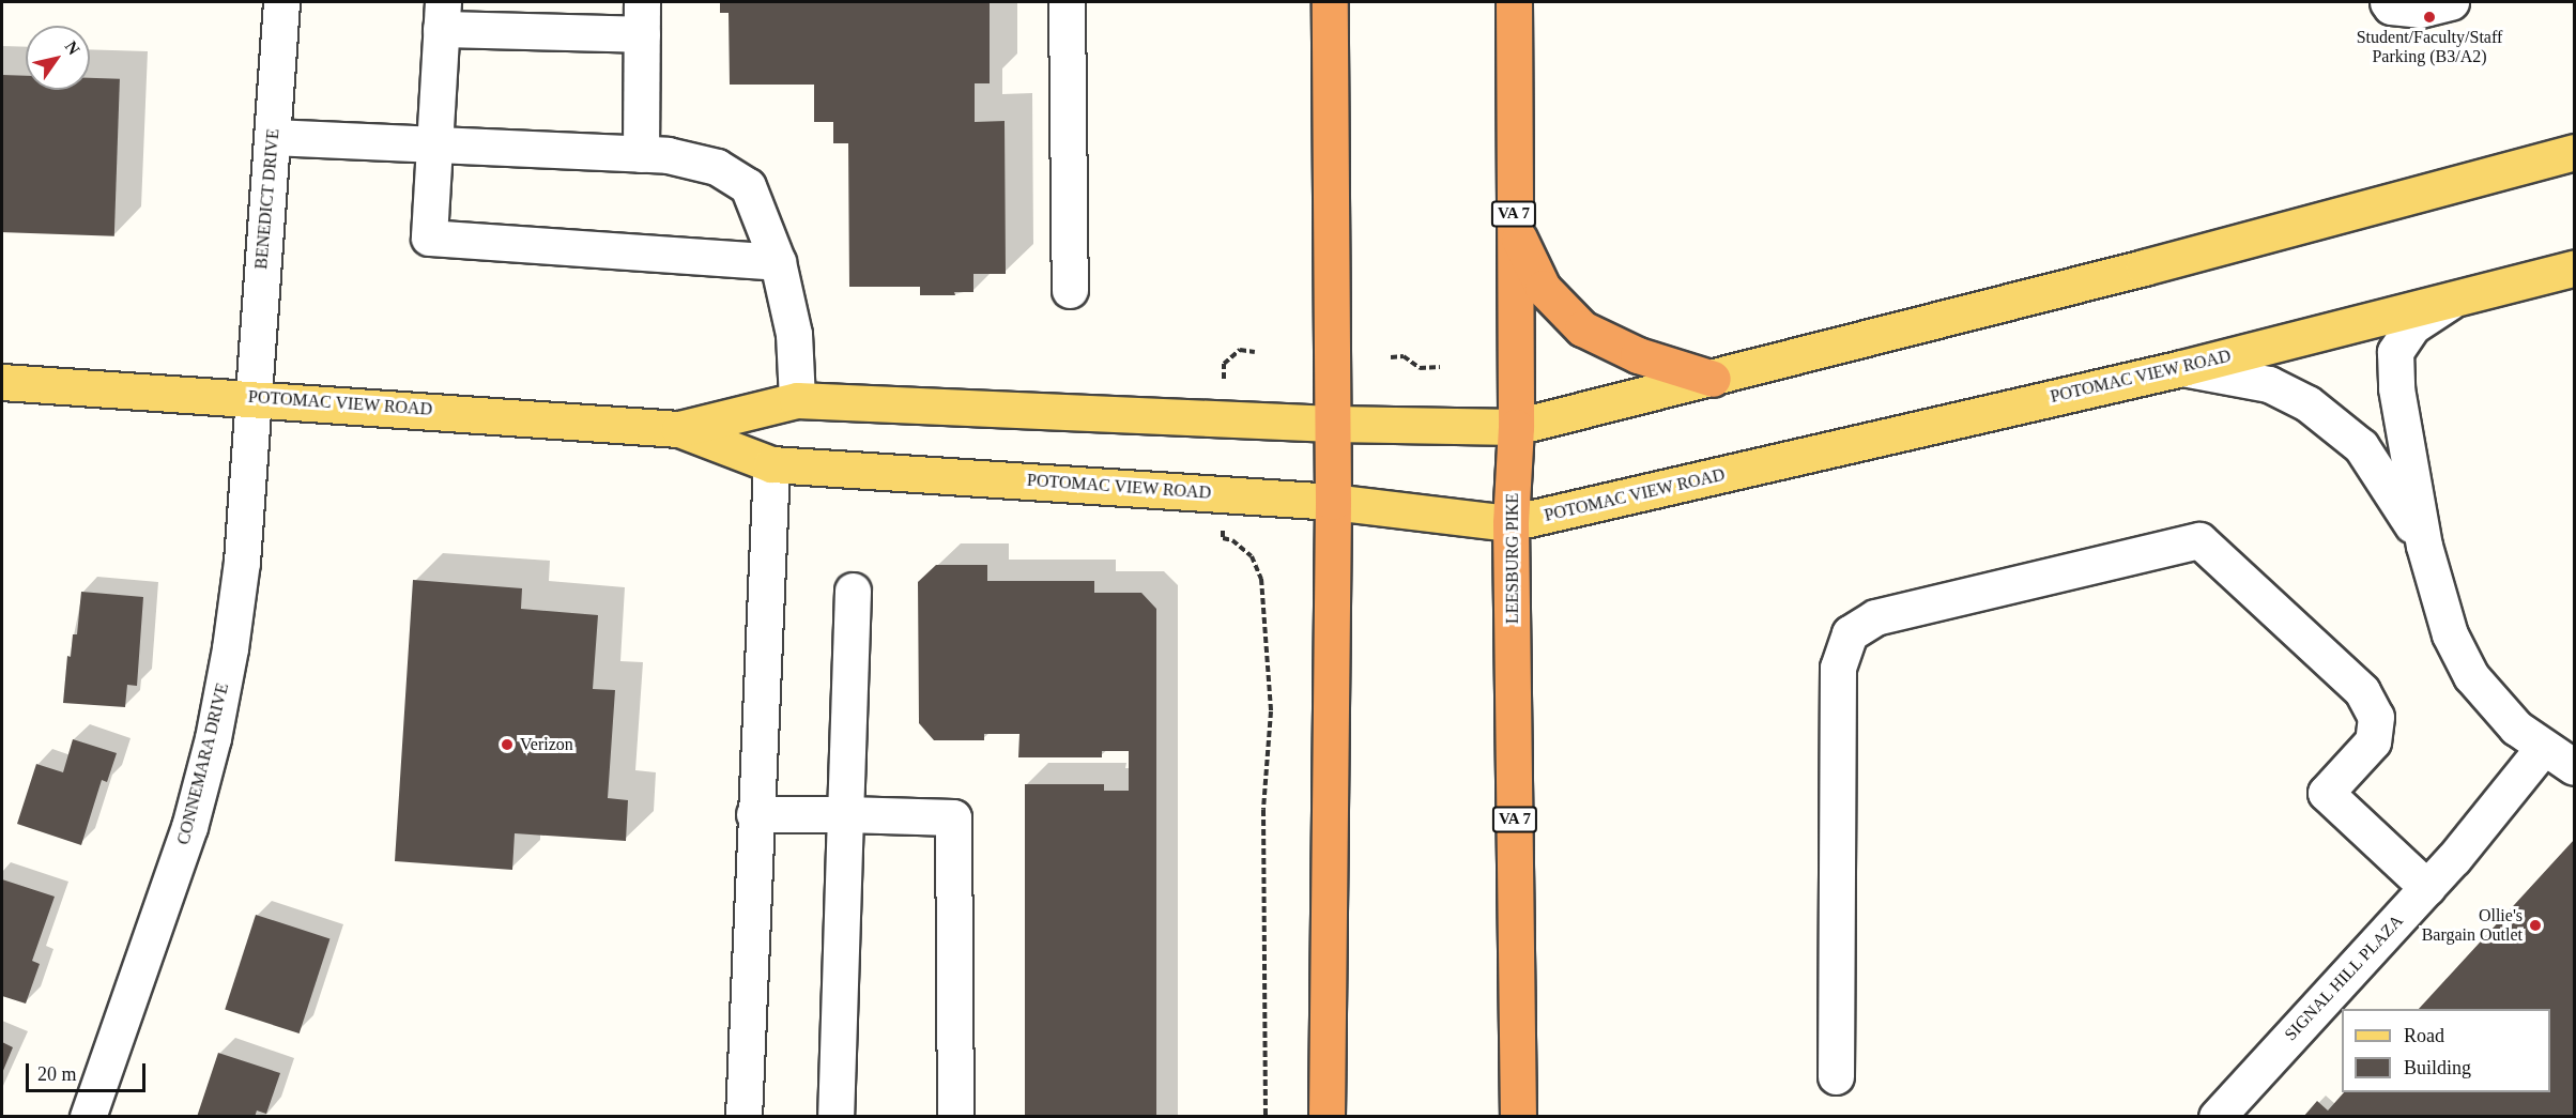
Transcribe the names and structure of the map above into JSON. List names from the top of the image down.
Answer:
{
  "streets": {
    "highway": ["VA 7", "LEESBURG PIKE"],
    "main road": ["POTOMAC VIEW ROAD"],
    "street": ["BENEDICT DRIVE", "CONNEMARA DRIVE", "SIGNAL HILL PLAZA"]
  },
  "crossings": [
    ["BENEDICT DRIVE", "POTOMAC VIEW ROAD"],
    ["BENEDICT DRIVE", "CONNEMARA DRIVE"],
    ["POTOMAC VIEW ROAD", "LEESBURG PIKE"],
    ["POTOMAC VIEW ROAD", "CONNEMARA DRIVE"]
  ],
  "places": ["Student/Faculty/Staff Parking (B3/A2)", "Verizon", "Ollie's Bargain Outlet"],
  "legend": ["Road", "Building"],
  "scale_bar": "20 m",
  "north": "top right"
}
